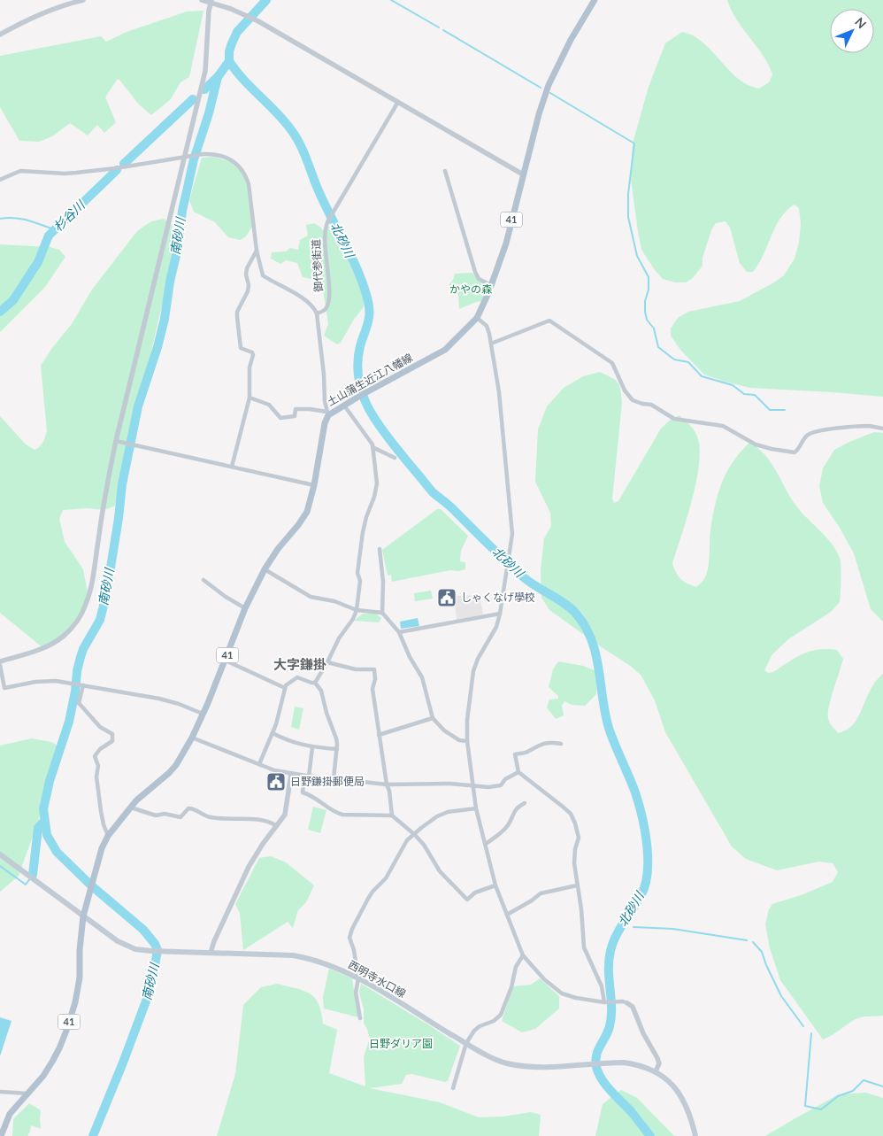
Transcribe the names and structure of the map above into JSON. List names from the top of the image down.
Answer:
{
  "streets": {
    "main road": ["41", "土山蒲生近江八幡線", "西明寺水口線"],
    "street": ["御代参街道"]
  },
  "crossings": [
    ["土山蒲生近江八幡線", "西明寺水口線"]
  ],
  "districts": ["大字鎌掛"],
  "water": ["杉谷川", "南砂川", "北砂川"],
  "parks": ["かやの森", "日野ダリア園"],
  "places": {
    "public building": ["しゃくなげ學校", "日野鎌掛郵便局"]
  },
  "north": "top right"
}
